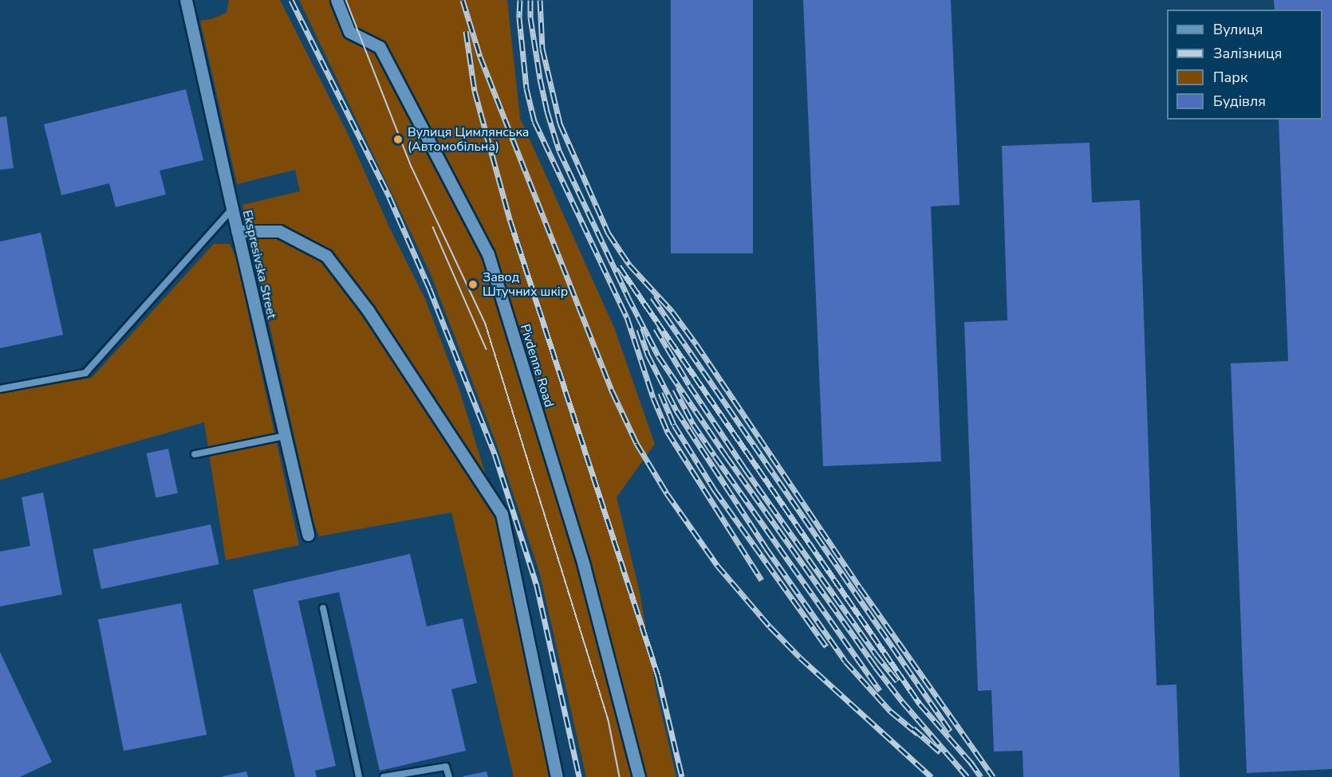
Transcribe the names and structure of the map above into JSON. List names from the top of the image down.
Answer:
{
  "streets": {
    "street": ["Ekspresivska Street", "Pivdenne Road"]
  },
  "places": ["Вулиця Цимлянська (Автомобільна)", "Завод Штучних шкір"],
  "legend": [
    "Вулиця",
    "Залізниця",
    "Парк",
    "Будівля"
  ]
}
